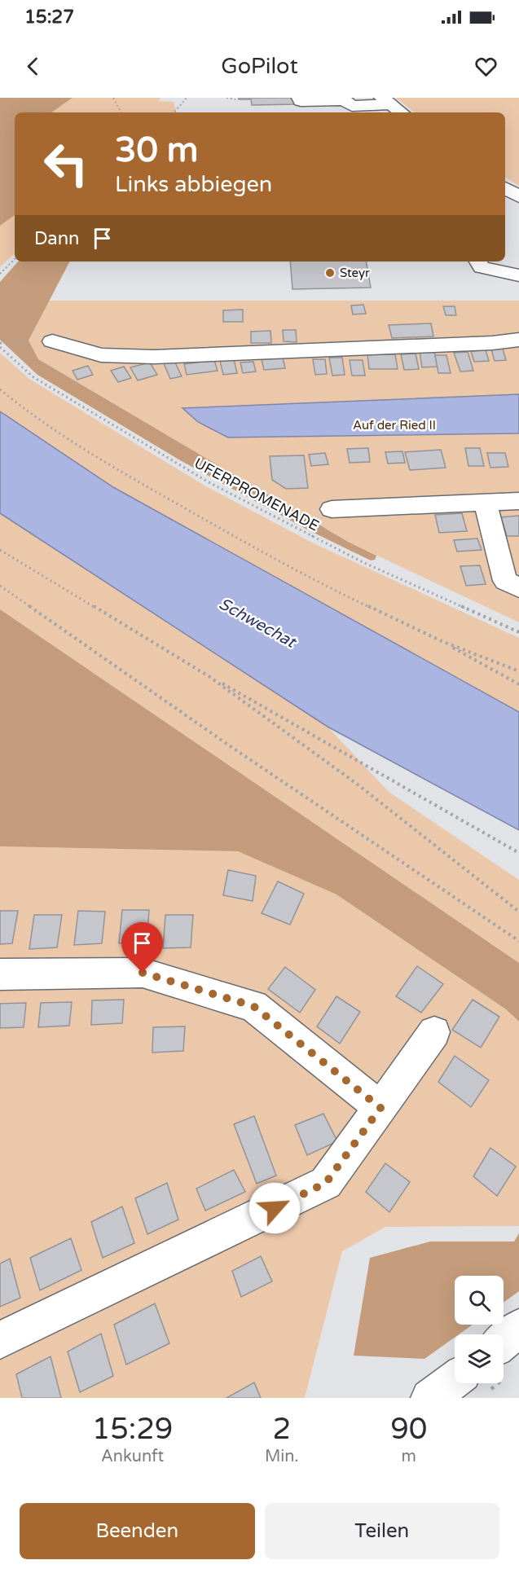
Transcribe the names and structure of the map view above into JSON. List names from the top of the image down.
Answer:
{
  "streets": {
    "path": ["UFERPROMENADE"]
  },
  "water": ["Schwechat"],
  "parks": ["Auf der Ried II"],
  "places": ["Steyr"],
  "page": {
    "status": "15:27",
    "header": "GoPilot",
    "turn": ["30 m", "Links abbiegen"],
    "then": "Dann",
    "eta": [
      "15:29",
      "Ankunft",
      "2",
      "Min.",
      "90",
      "m"
    ],
    "buttons": ["Beenden", "Teilen"]
  }
}
